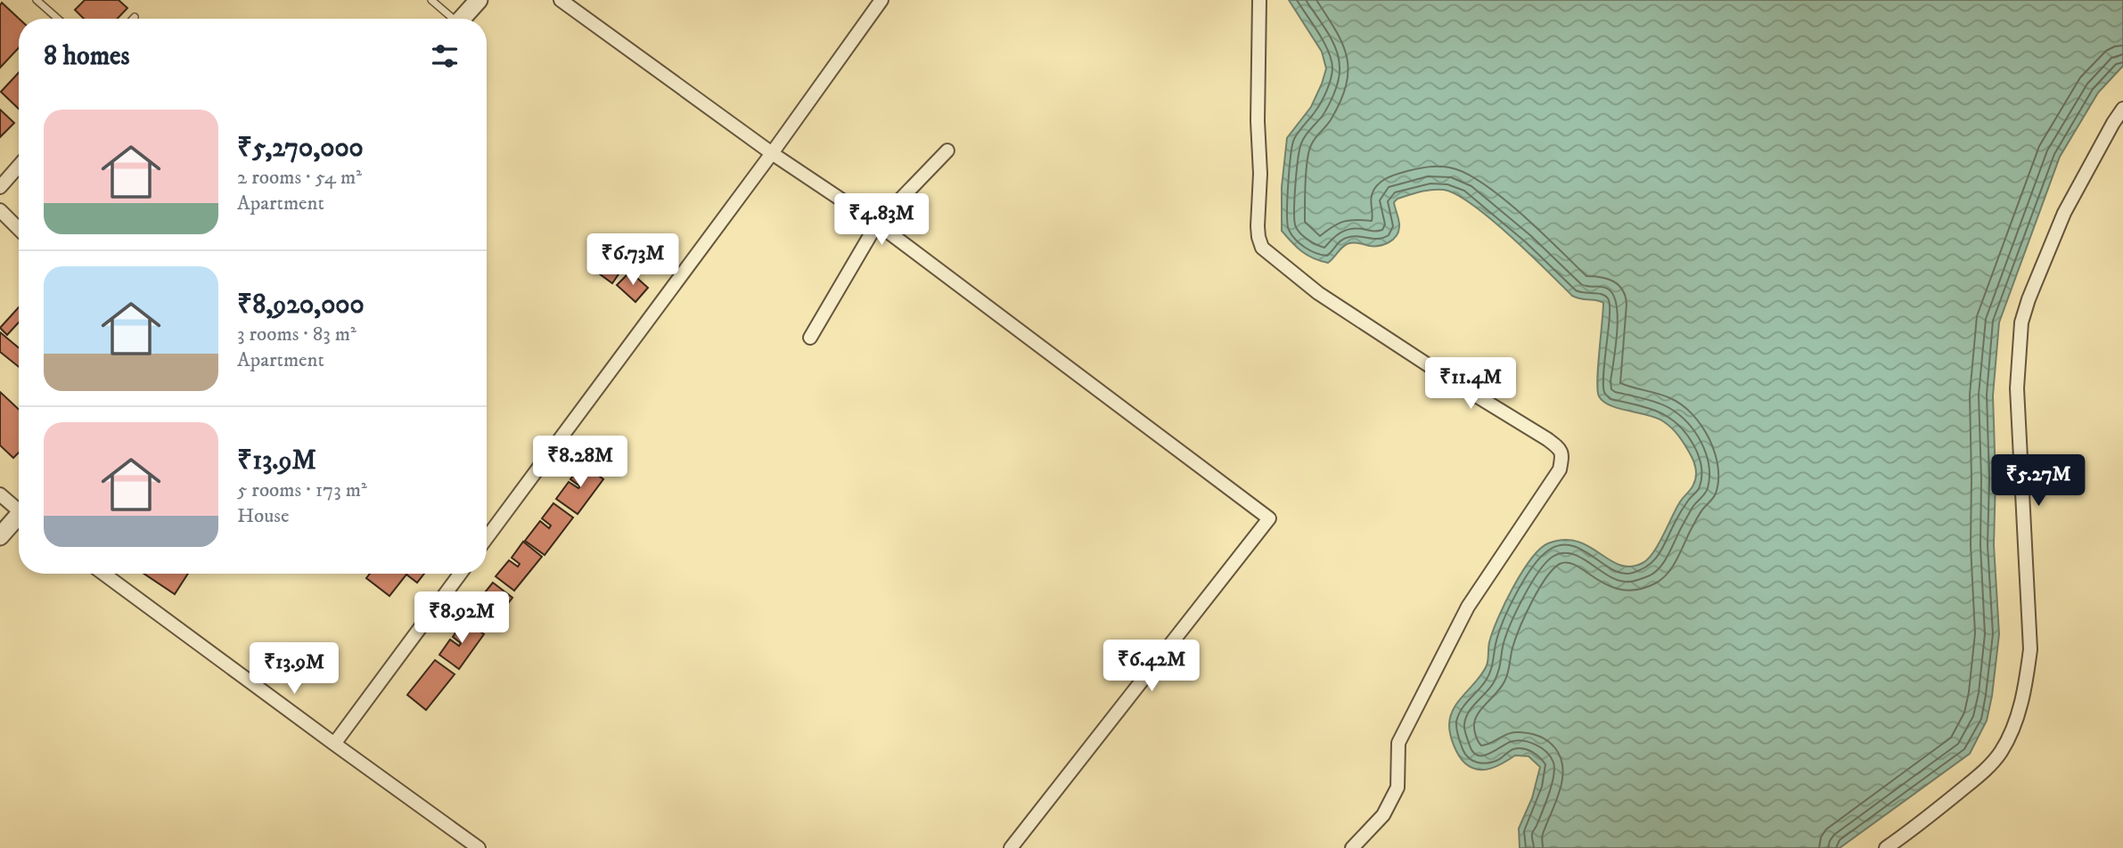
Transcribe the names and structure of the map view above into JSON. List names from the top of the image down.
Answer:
{
  "page": {
    "heading": "8 homes",
    "list": [
      {
        "name": "₹5,270,000",
        "note": "2 rooms · 54 m² · Apartment"
      },
      {
        "name": "₹8,920,000",
        "note": "3 rooms · 83 m² · Apartment"
      },
      {
        "name": "₹13.9M",
        "note": "5 rooms · 173 m² · House"
      }
    ],
    "price": [
      "₹4.83M",
      "₹6.73M",
      "₹11.4M",
      "₹8.28M",
      "₹5.27M",
      "₹8.92M",
      "₹6.42M",
      "₹13.9M"
    ]
  }
}
